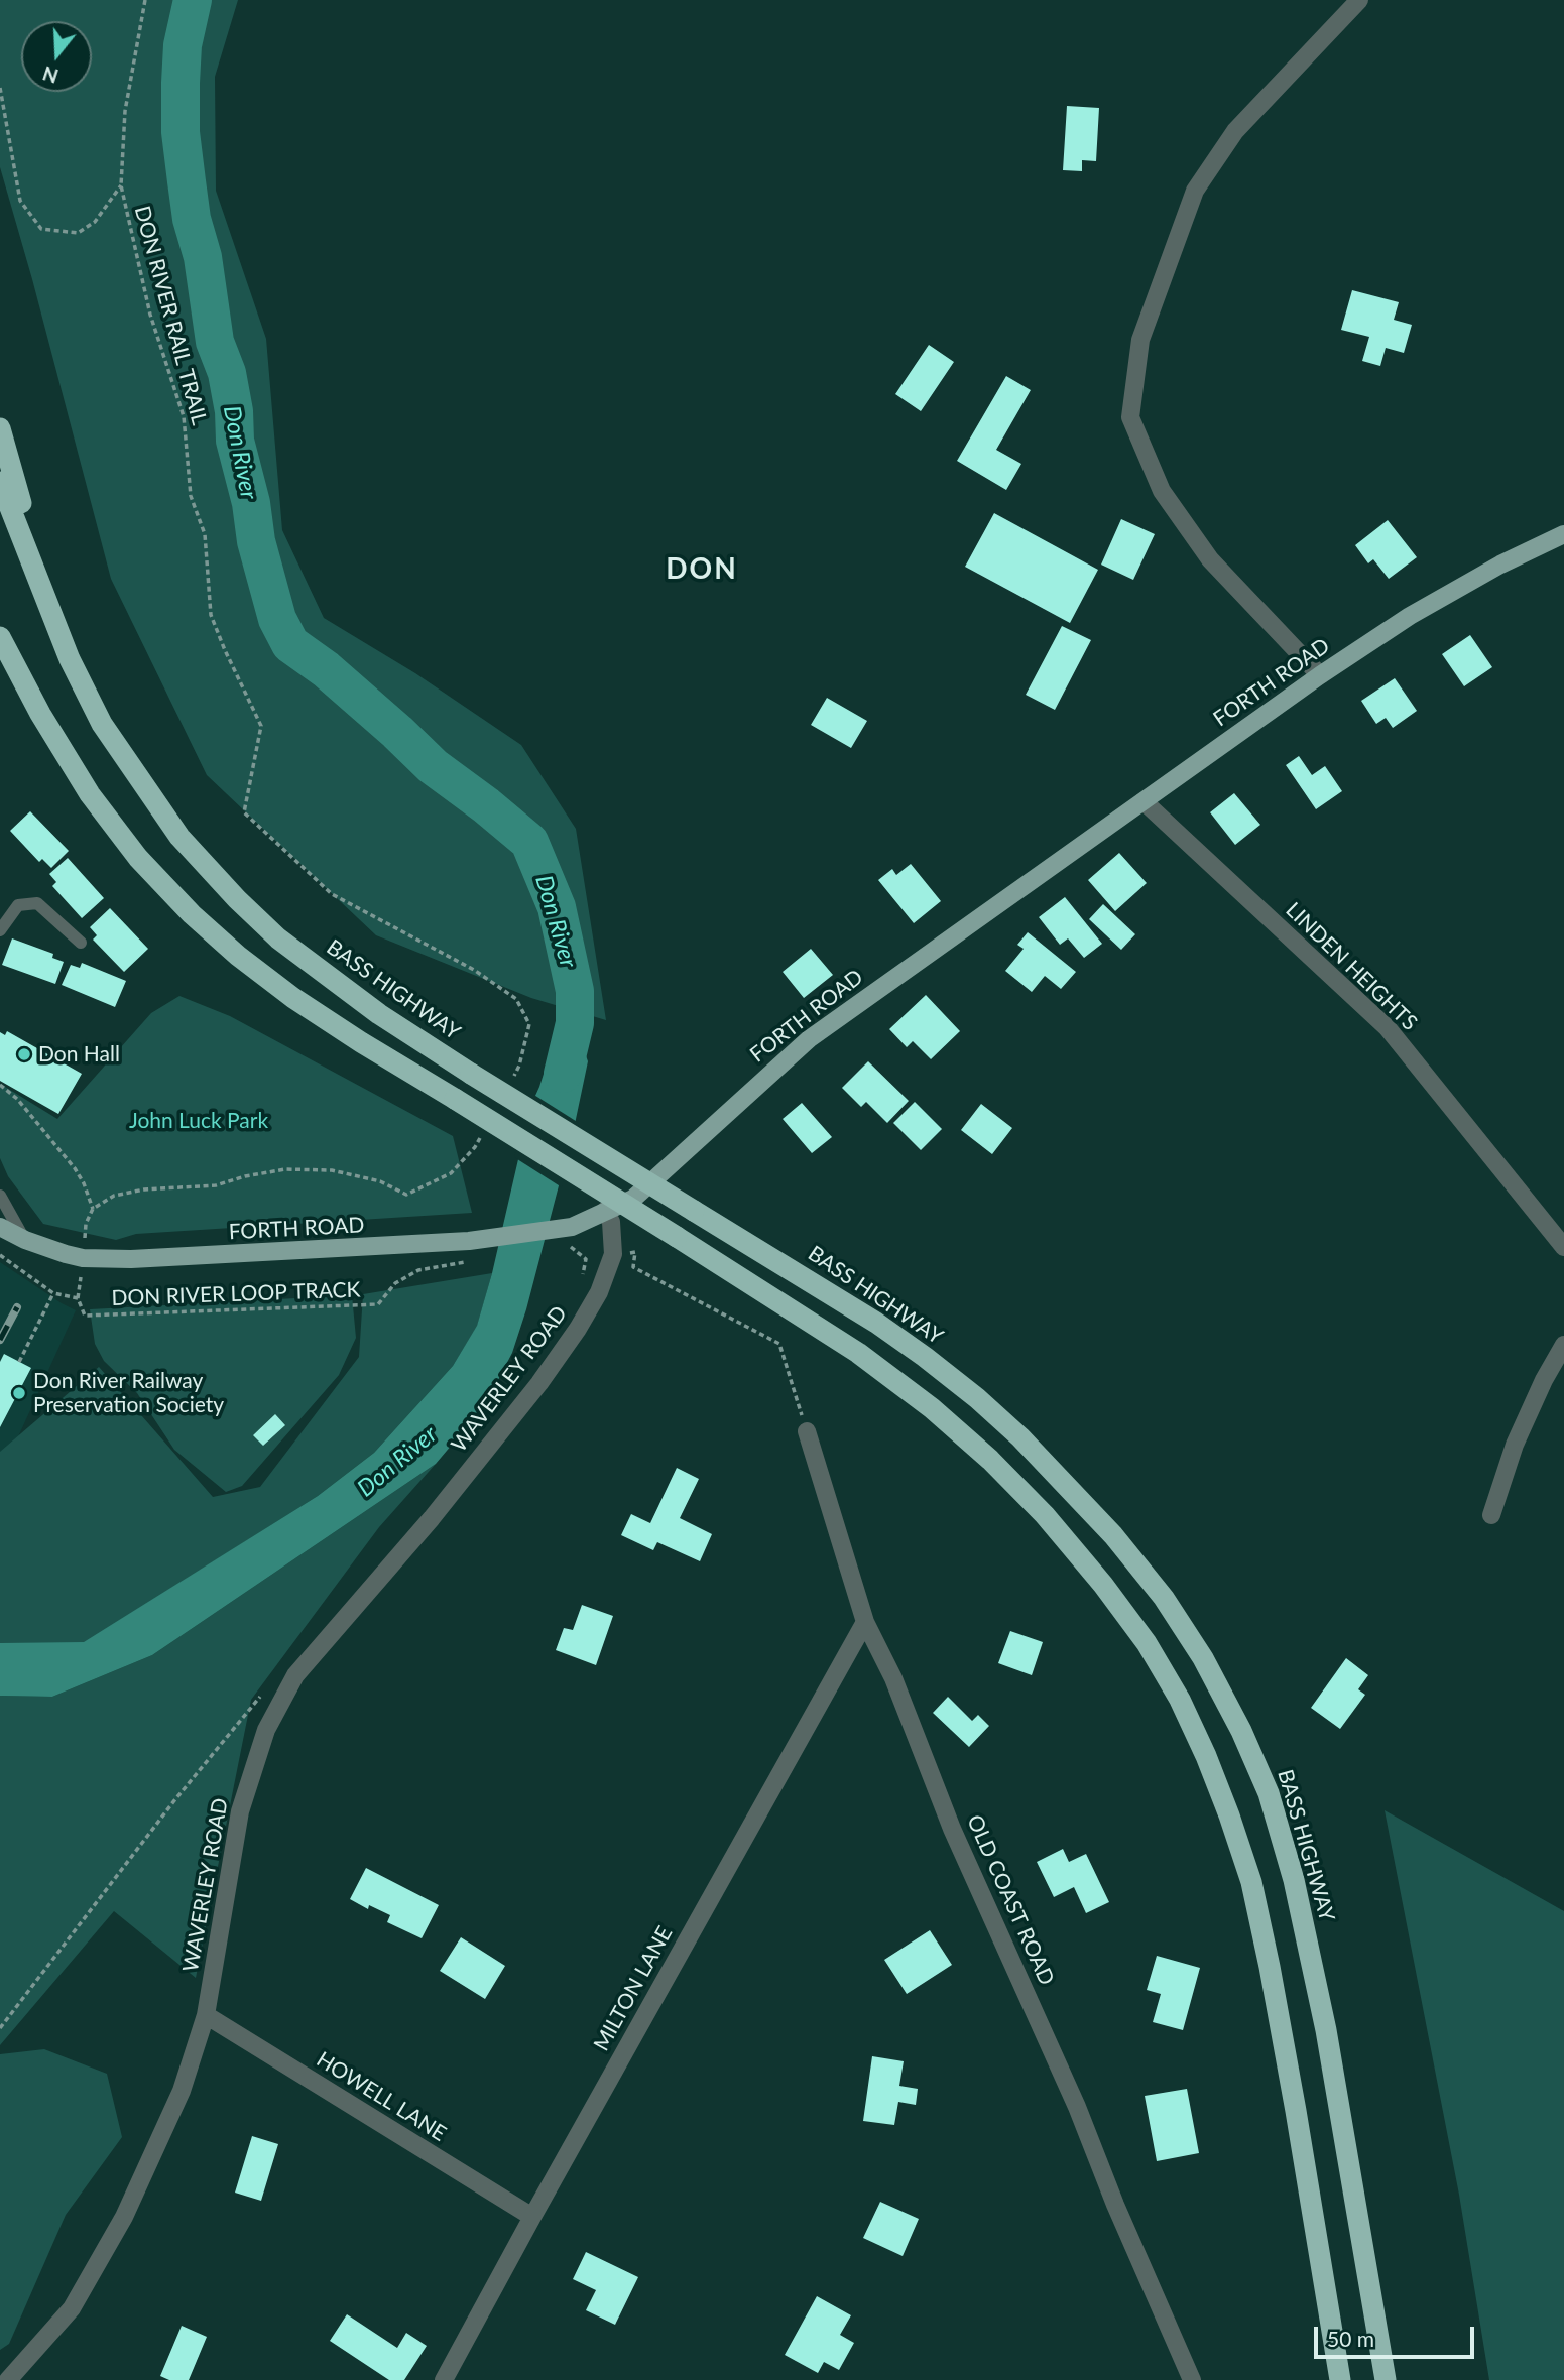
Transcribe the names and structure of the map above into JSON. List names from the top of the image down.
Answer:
{
  "streets": {
    "highway": ["BASS HIGHWAY"],
    "main road": ["FORTH ROAD"],
    "street": [
      "LINDEN HEIGHTS",
      "WAVERLEY ROAD",
      "OLD COAST ROAD",
      "MILTON LANE",
      "HOWELL LANE"
    ],
    "path": ["DON RIVER RAIL TRAIL", "DON RIVER LOOP TRACK"]
  },
  "crossings": [
    ["FORTH ROAD", "LINDEN HEIGHTS"],
    ["FORTH ROAD", "WAVERLEY ROAD"],
    ["WAVERLEY ROAD", "HOWELL LANE"],
    ["OLD COAST ROAD", "MILTON LANE"],
    ["MILTON LANE", "HOWELL LANE"]
  ],
  "districts": ["DON"],
  "water": ["Don River"],
  "parks": ["John Luck Park"],
  "places": ["Don Hall", "Don River Railway Preservation Society"],
  "scale_bar": "50 m",
  "north": "bottom"
}
